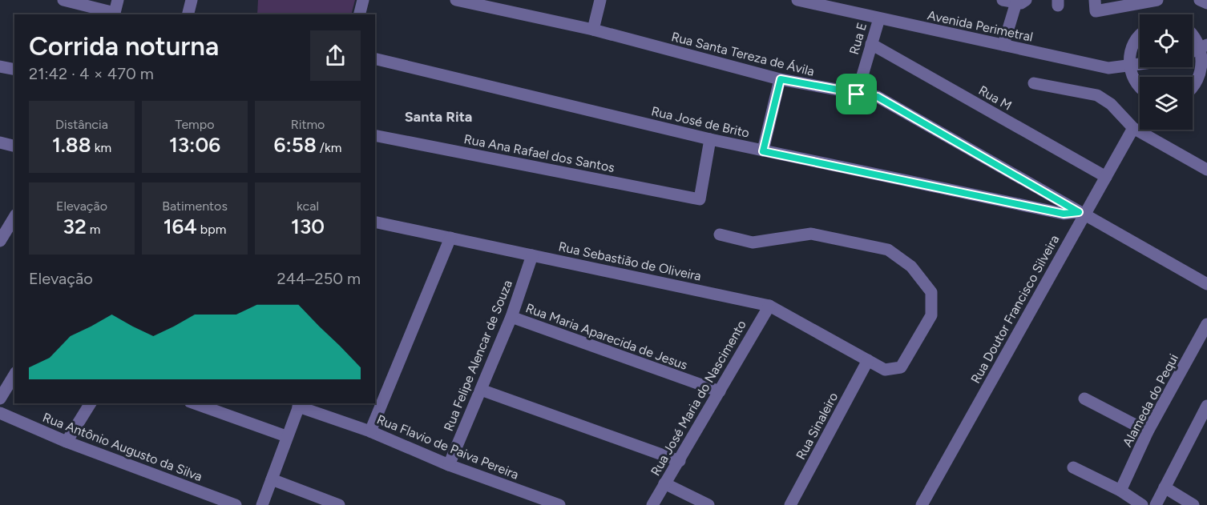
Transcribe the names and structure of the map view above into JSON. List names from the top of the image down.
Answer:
{
  "streets": {
    "street": [
      "Avenida Perimetral",
      "Rua E",
      "Rua Santa Tereza de Ávila",
      "Rua M",
      "Rua José de Brito",
      "Rua Ana Rafael dos Santos",
      "Rua Sebastião de Oliveira",
      "Rua Doutor Francisco Silveira",
      "Rua Maria Aparecida de Jesus",
      "Rua Felipe Alencar de Souza",
      "Rua José Maria do Nascimento",
      "Alameda do Pequi",
      "Rua Sinaleiro",
      "Rua Antônio Augusto da Silva",
      "Rua Flavio de Paiva Pereira"
    ]
  },
  "crossings": [
    ["Avenida Perimetral", "Rua E"],
    ["Rua E", "Rua Santa Tereza de Ávila"],
    ["Rua E", "Rua M"],
    ["Rua Santa Tereza de Ávila", "Rua José de Brito"],
    ["Rua Santa Tereza de Ávila", "Rua Doutor Francisco Silveira"],
    ["Rua M", "Rua Doutor Francisco Silveira"],
    ["Rua José de Brito", "Rua Ana Rafael dos Santos"],
    ["Rua José de Brito", "Rua Doutor Francisco Silveira"],
    ["Rua Sebastião de Oliveira", "Rua Felipe Alencar de Souza"],
    ["Rua Sebastião de Oliveira", "Rua José Maria do Nascimento"],
    ["Rua Sebastião de Oliveira", "Rua Sinaleiro"],
    ["Rua Maria Aparecida de Jesus", "Rua Felipe Alencar de Souza"],
    ["Rua Maria Aparecida de Jesus", "Rua José Maria do Nascimento"],
    ["Rua Felipe Alencar de Souza", "Rua Flavio de Paiva Pereira"]
  ],
  "districts": ["Santa Rita"],
  "page": {
    "heading": ["Corrida noturna", "21:42 · 4 × 470 m"],
    "stats": [
      ["Distância", "1.88 km"],
      ["Tempo", "13:06"],
      ["Ritmo", "6:58 /km"],
      ["Elevação", "32 m"],
      ["Batimentos", "164 bpm"],
      ["kcal", "130"]
    ],
    "chart": ["Elevação", "244–250 m"]
  }
}
